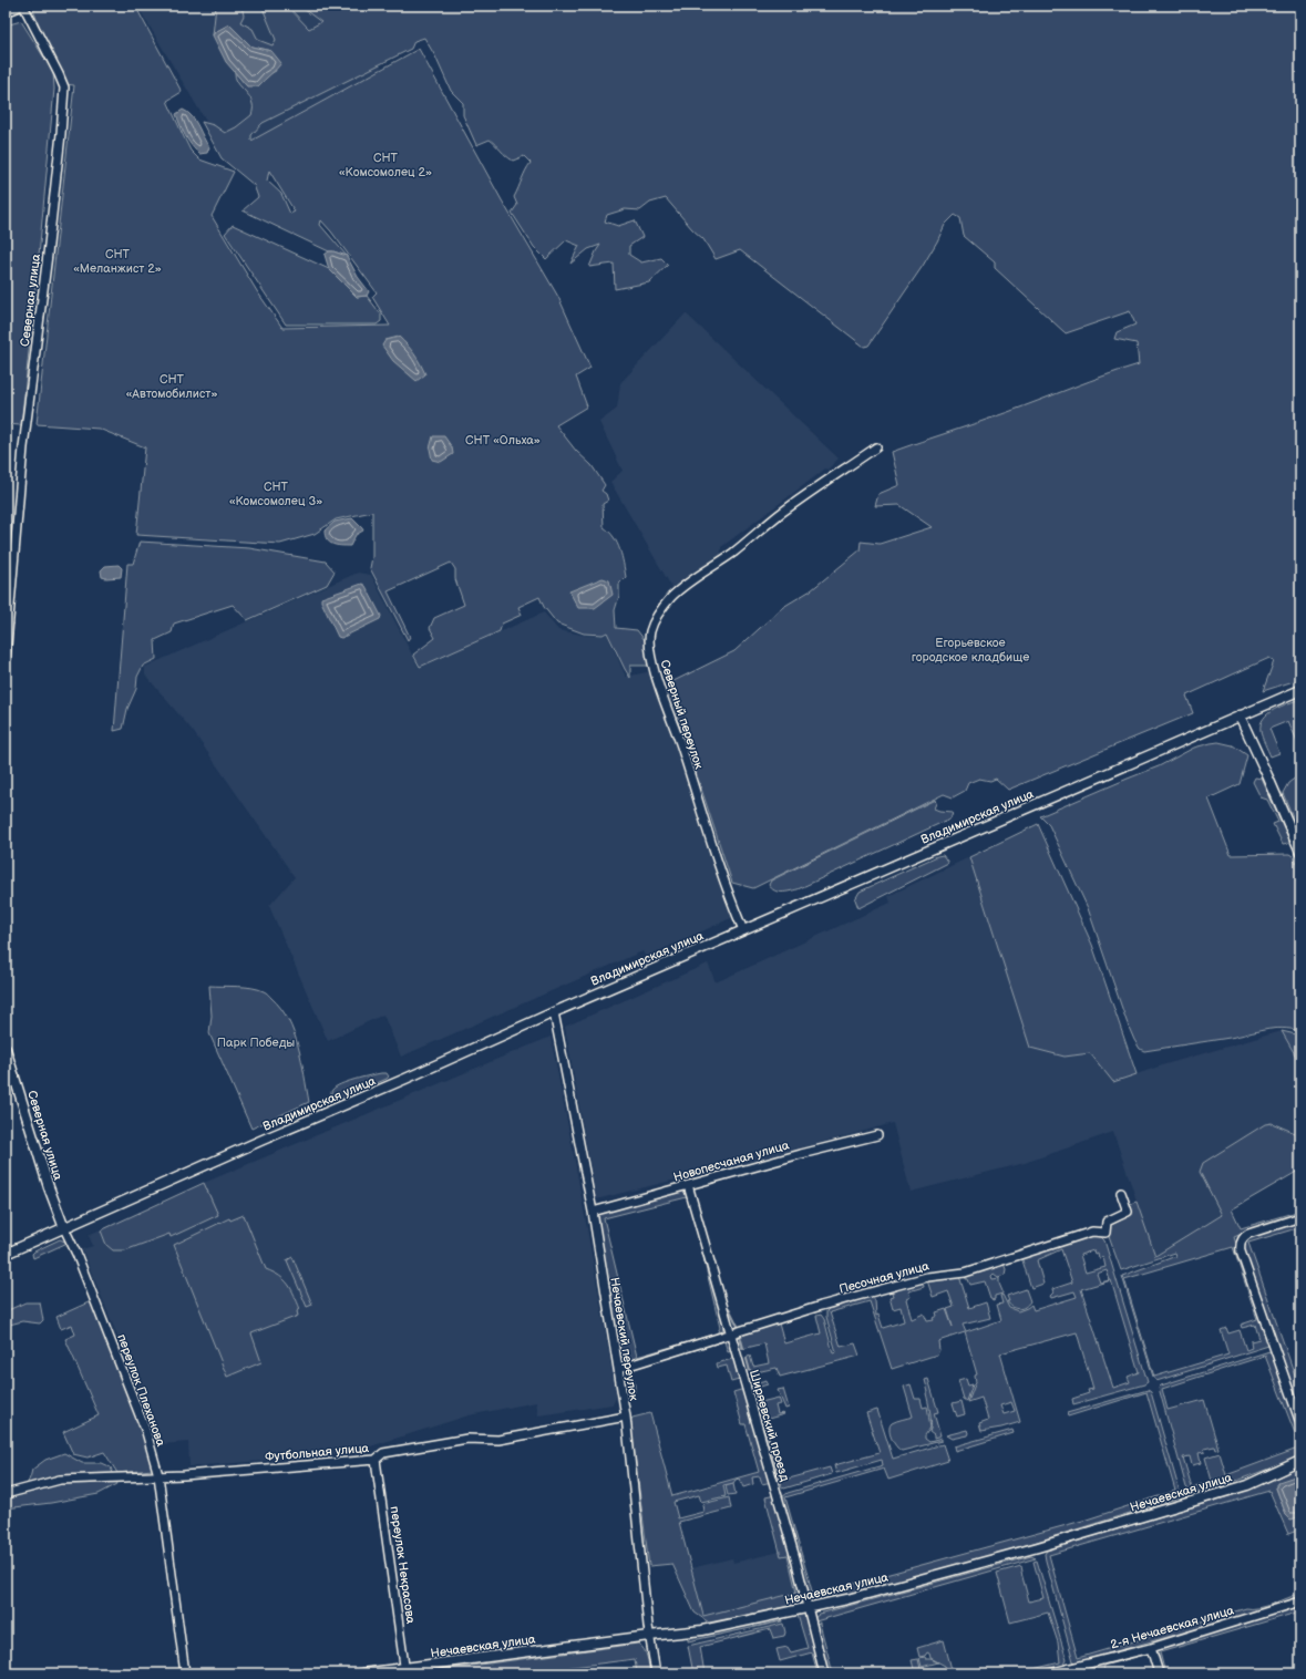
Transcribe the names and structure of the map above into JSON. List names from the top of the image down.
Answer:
{
  "streets": {
    "street": [
      "Северная улица",
      "Северный переулок",
      "Владимирская улица",
      "Новопесчаная улица",
      "Песочная улица",
      "Нечаевский переулок",
      "переулок Плеханова",
      "Ширяевский проезд",
      "Футбольная улица",
      "Нечаевская улица",
      "переулок Некрасова",
      "2-я Нечаевская улица"
    ]
  },
  "crossings": [
    ["Северная улица", "Владимирская улица"],
    ["Северная улица", "переулок Плеханова"],
    ["Северный переулок", "Владимирская улица"],
    ["Владимирская улица", "Нечаевский переулок"],
    ["Владимирская улица", "переулок Плеханова"],
    ["Новопесчаная улица", "Нечаевский переулок"],
    ["Новопесчаная улица", "Ширяевский проезд"],
    ["Песочная улица", "Нечаевский переулок"],
    ["Песочная улица", "Ширяевский проезд"],
    ["Нечаевский переулок", "Футбольная улица"],
    ["Нечаевский переулок", "Нечаевская улица"],
    ["переулок Плеханова", "Футбольная улица"],
    ["Ширяевский проезд", "Нечаевская улица"],
    ["Футбольная улица", "переулок Некрасова"],
    ["Нечаевская улица", "переулок Некрасова"]
  ],
  "parks": [
    "СНТ «Комсомолец 2»",
    "СНТ «Меланжист 2»",
    "СНТ «Автомобилист»",
    "СНТ «Ольха»",
    "СНТ «Комсомолец 3»",
    "Егорьевское городское кладбище",
    "Парк Победы"
  ]
}
